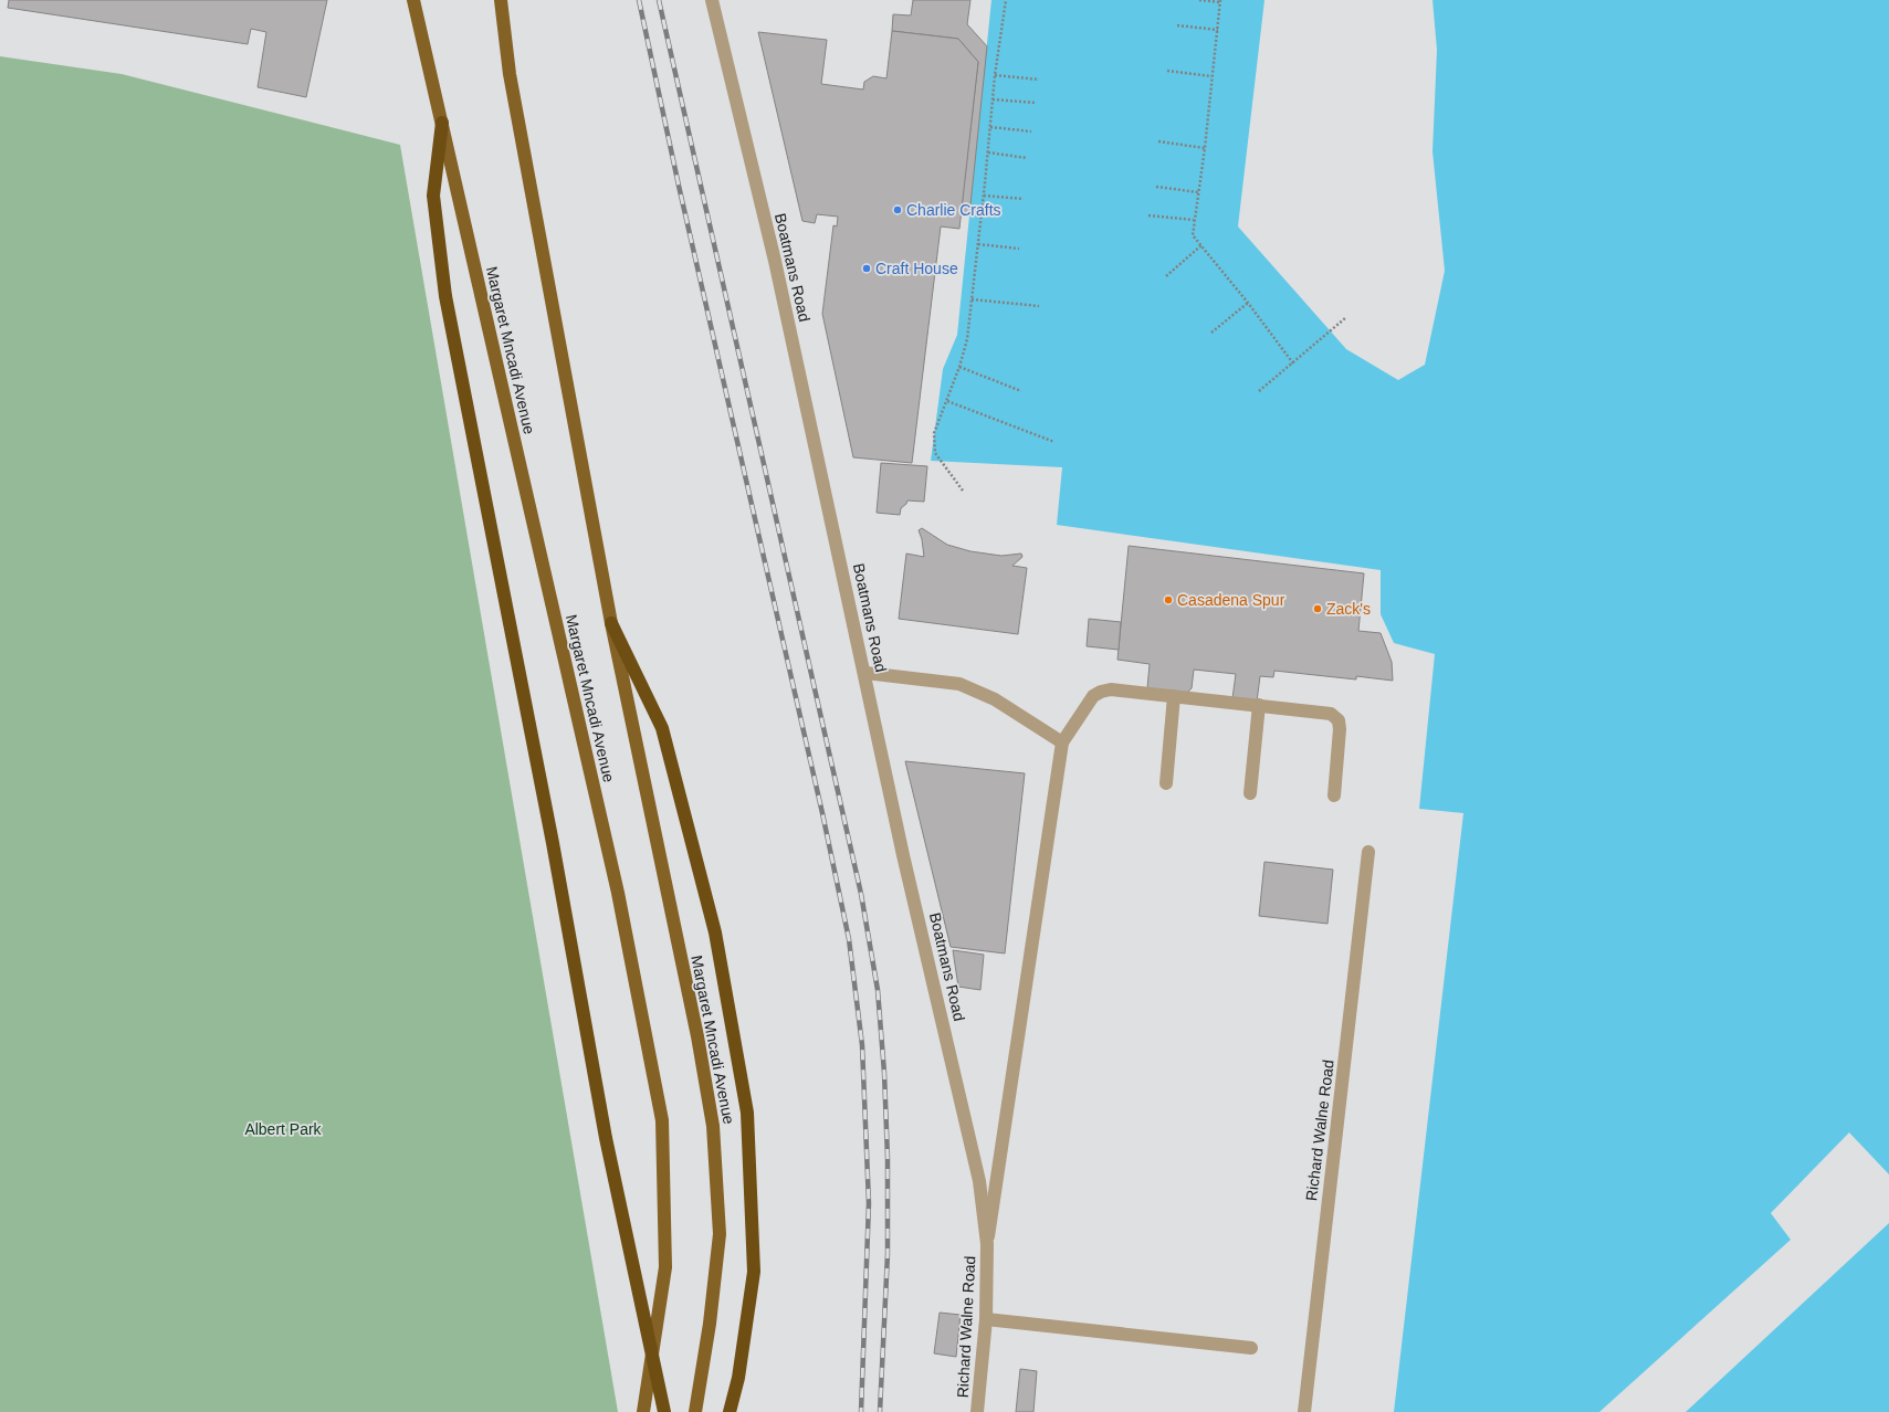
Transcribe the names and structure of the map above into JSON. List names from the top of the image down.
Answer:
{
  "streets": {
    "main road": ["Margaret Mncadi Avenue"],
    "street": ["Boatmans Road", "Richard Walne Road"]
  },
  "crossings": [
    ["Boatmans Road", "Richard Walne Road"]
  ],
  "parks": ["Albert Park"],
  "places": [
    "Charlie Crafts",
    "Craft House",
    "Casadena Spur",
    "Zack's"
  ]
}
